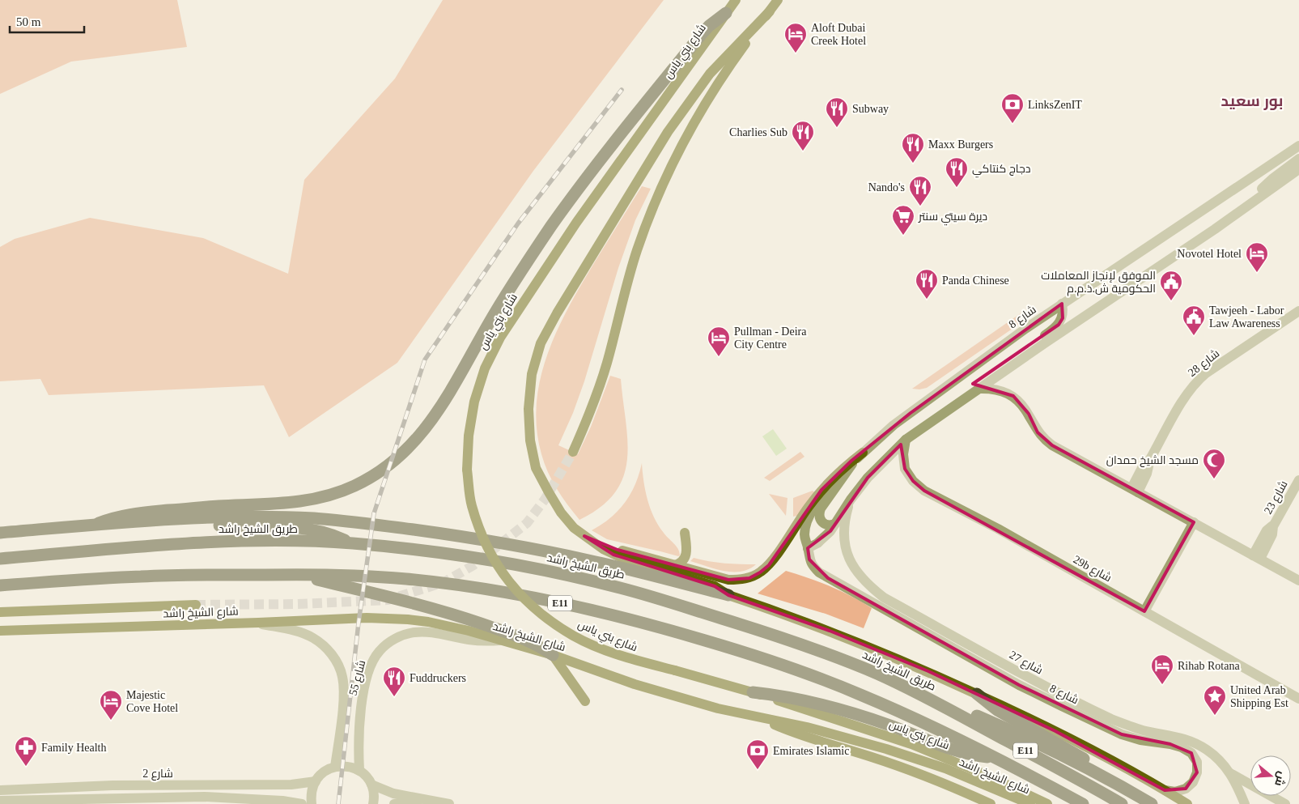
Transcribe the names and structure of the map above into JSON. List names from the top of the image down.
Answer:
{
  "streets": {
    "highway": ["طريق الشيخ راشد", "E11"],
    "main road": ["شارع بني ياس", "شارع الشيخ راشد"],
    "street": [
      "شارع 8",
      "شارع 28",
      "شارع 23",
      "29b شارع",
      "شارع 27",
      "شارع 55",
      "شارع 2"
    ]
  },
  "crossings": [
    ["شارع الشيخ راشد", "شارع 55"]
  ],
  "districts": ["بور سعيد"],
  "places": {
    "hotel": [
      "Aloft Dubai Creek Hotel",
      "Novotel Hotel",
      "Pullman - Deira City Centre",
      "Rihab Rotana",
      "Majestic Cove Hotel"
    ],
    "bank": ["LinksZenIT", "Emirates Islamic"],
    "restaurant": [
      "Subway",
      "Charlies Sub",
      "Maxx Burgers",
      "دجاج كنتاكي",
      "Nando's",
      "Panda Chinese",
      "Fuddruckers"
    ],
    "supermarket": ["ديرة سيتي سنتر"],
    "public building": ["الموفق لإنجاز المعاملات الحكومية ش.ذ.م.م", "Tawjeeh - Labor Law Awareness"],
    "mosque": ["مسجد الشيخ حمدان"],
    "place": ["United Arab Shipping Est"],
    "pharmacy": ["Family Health"]
  },
  "scale_bar": "50 m",
  "north": "right"
}
